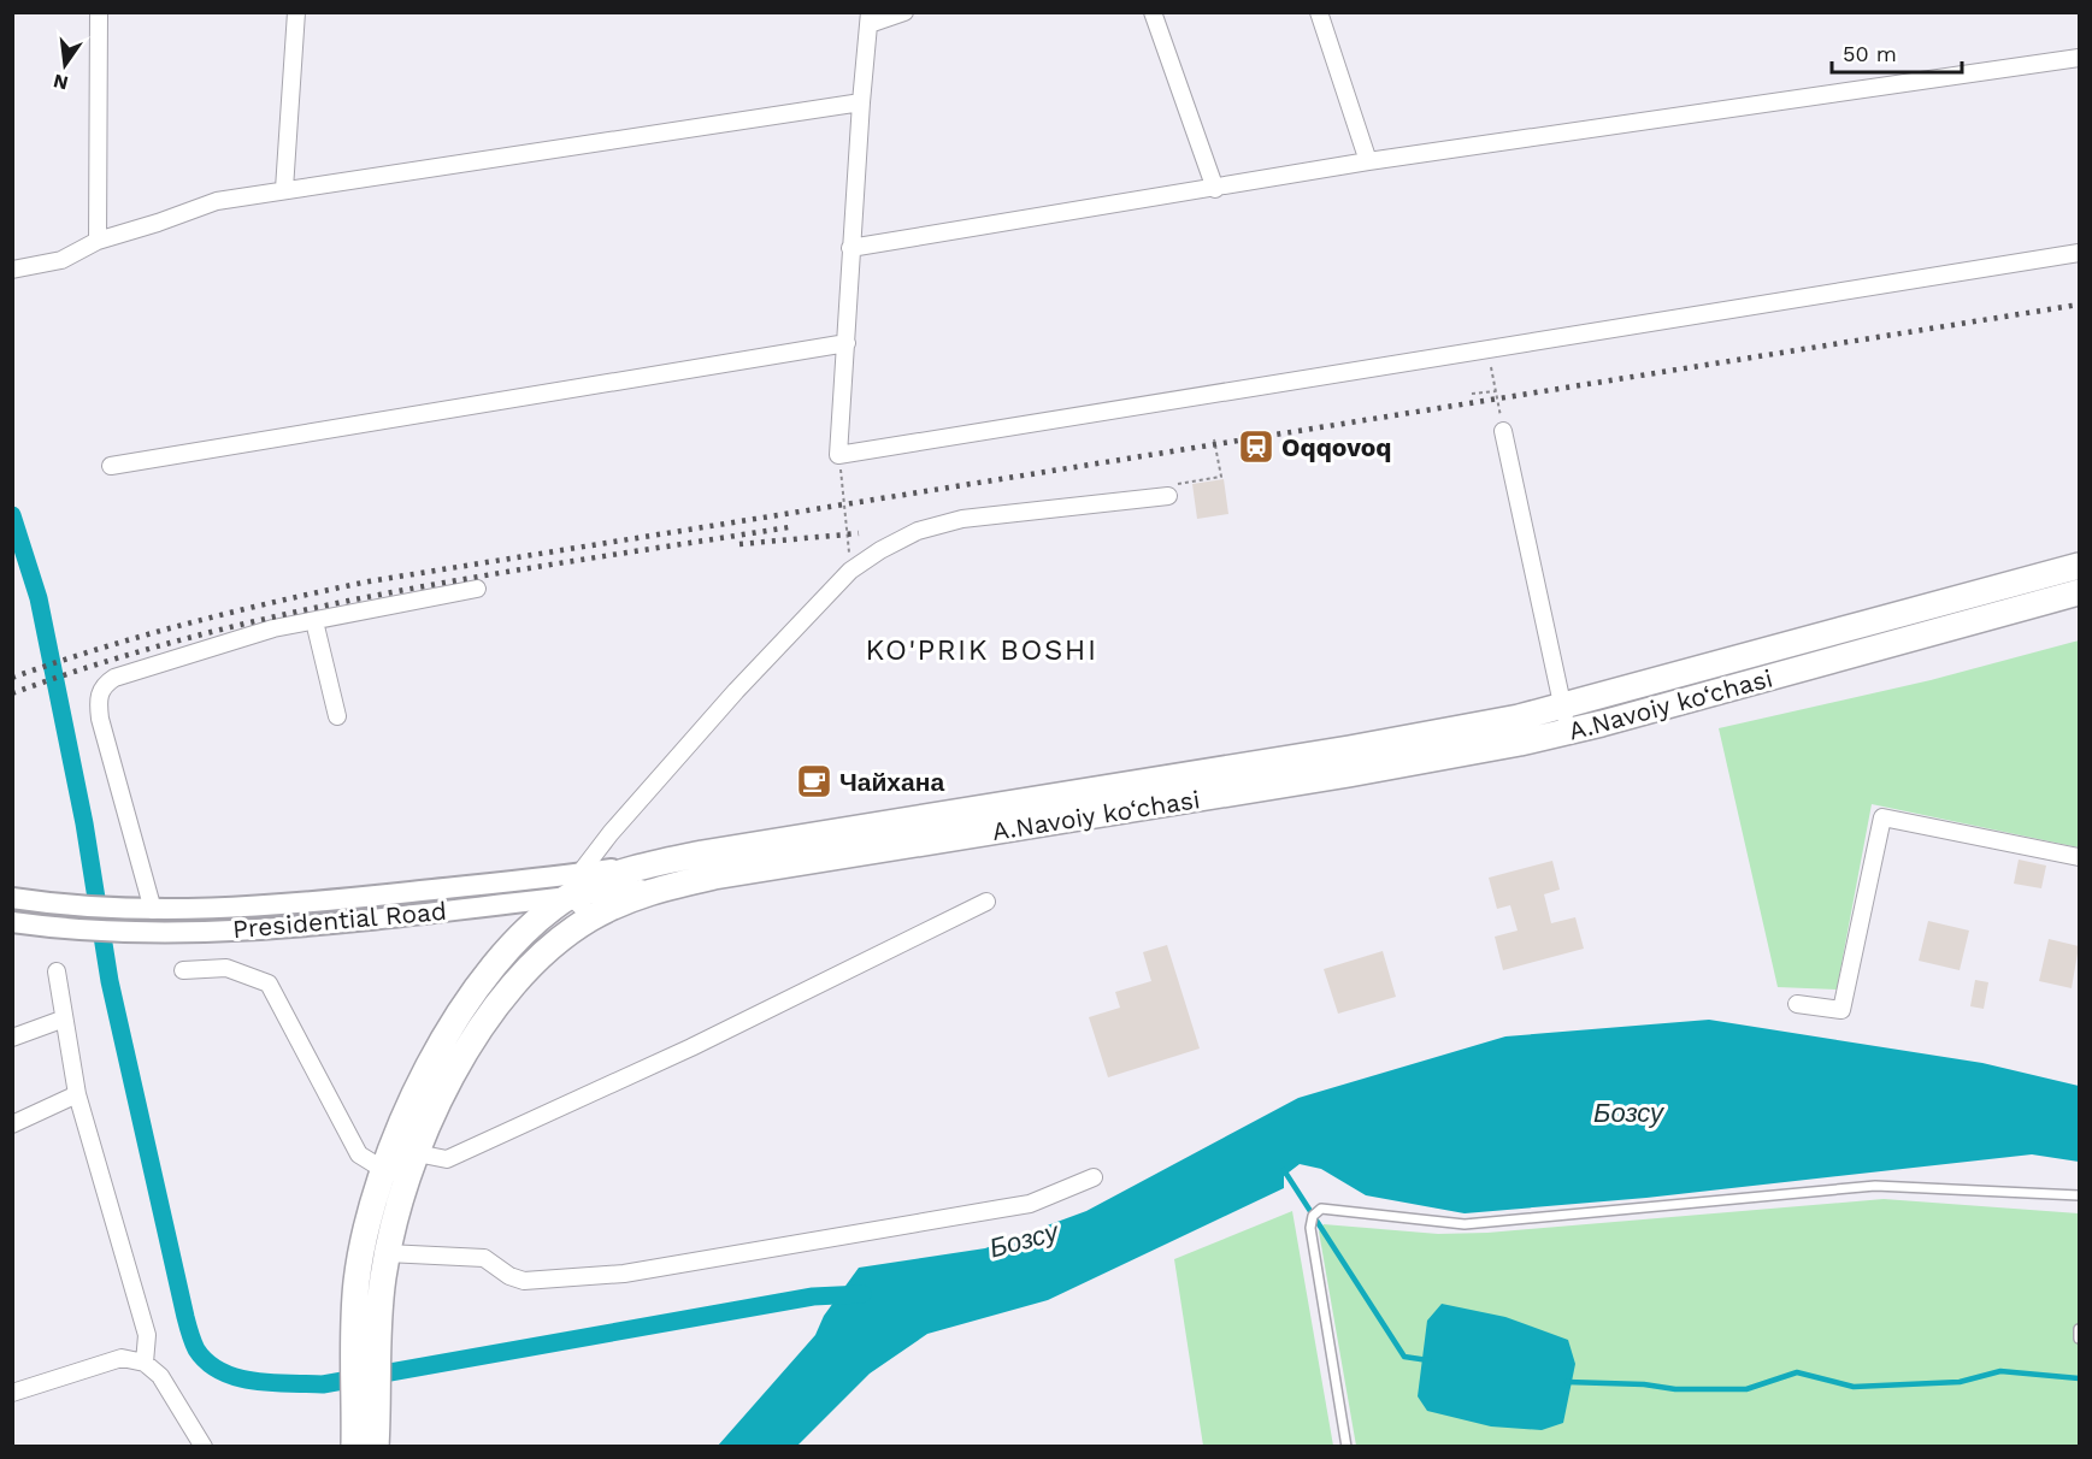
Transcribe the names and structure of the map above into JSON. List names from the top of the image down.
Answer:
{
  "streets": {
    "main road": ["A.Navoiy ko‘chasi"],
    "street": ["Presidential Road"]
  },
  "crossings": [
    ["A.Navoiy ko‘chasi", "Presidential Road"]
  ],
  "districts": ["KO'PRIK BOSHI"],
  "water": ["Бозсу"],
  "places": {
    "station": ["Oqqovoq"],
    "cafe": ["Чайхана"]
  },
  "scale_bar": "50 m",
  "north": "bottom"
}
